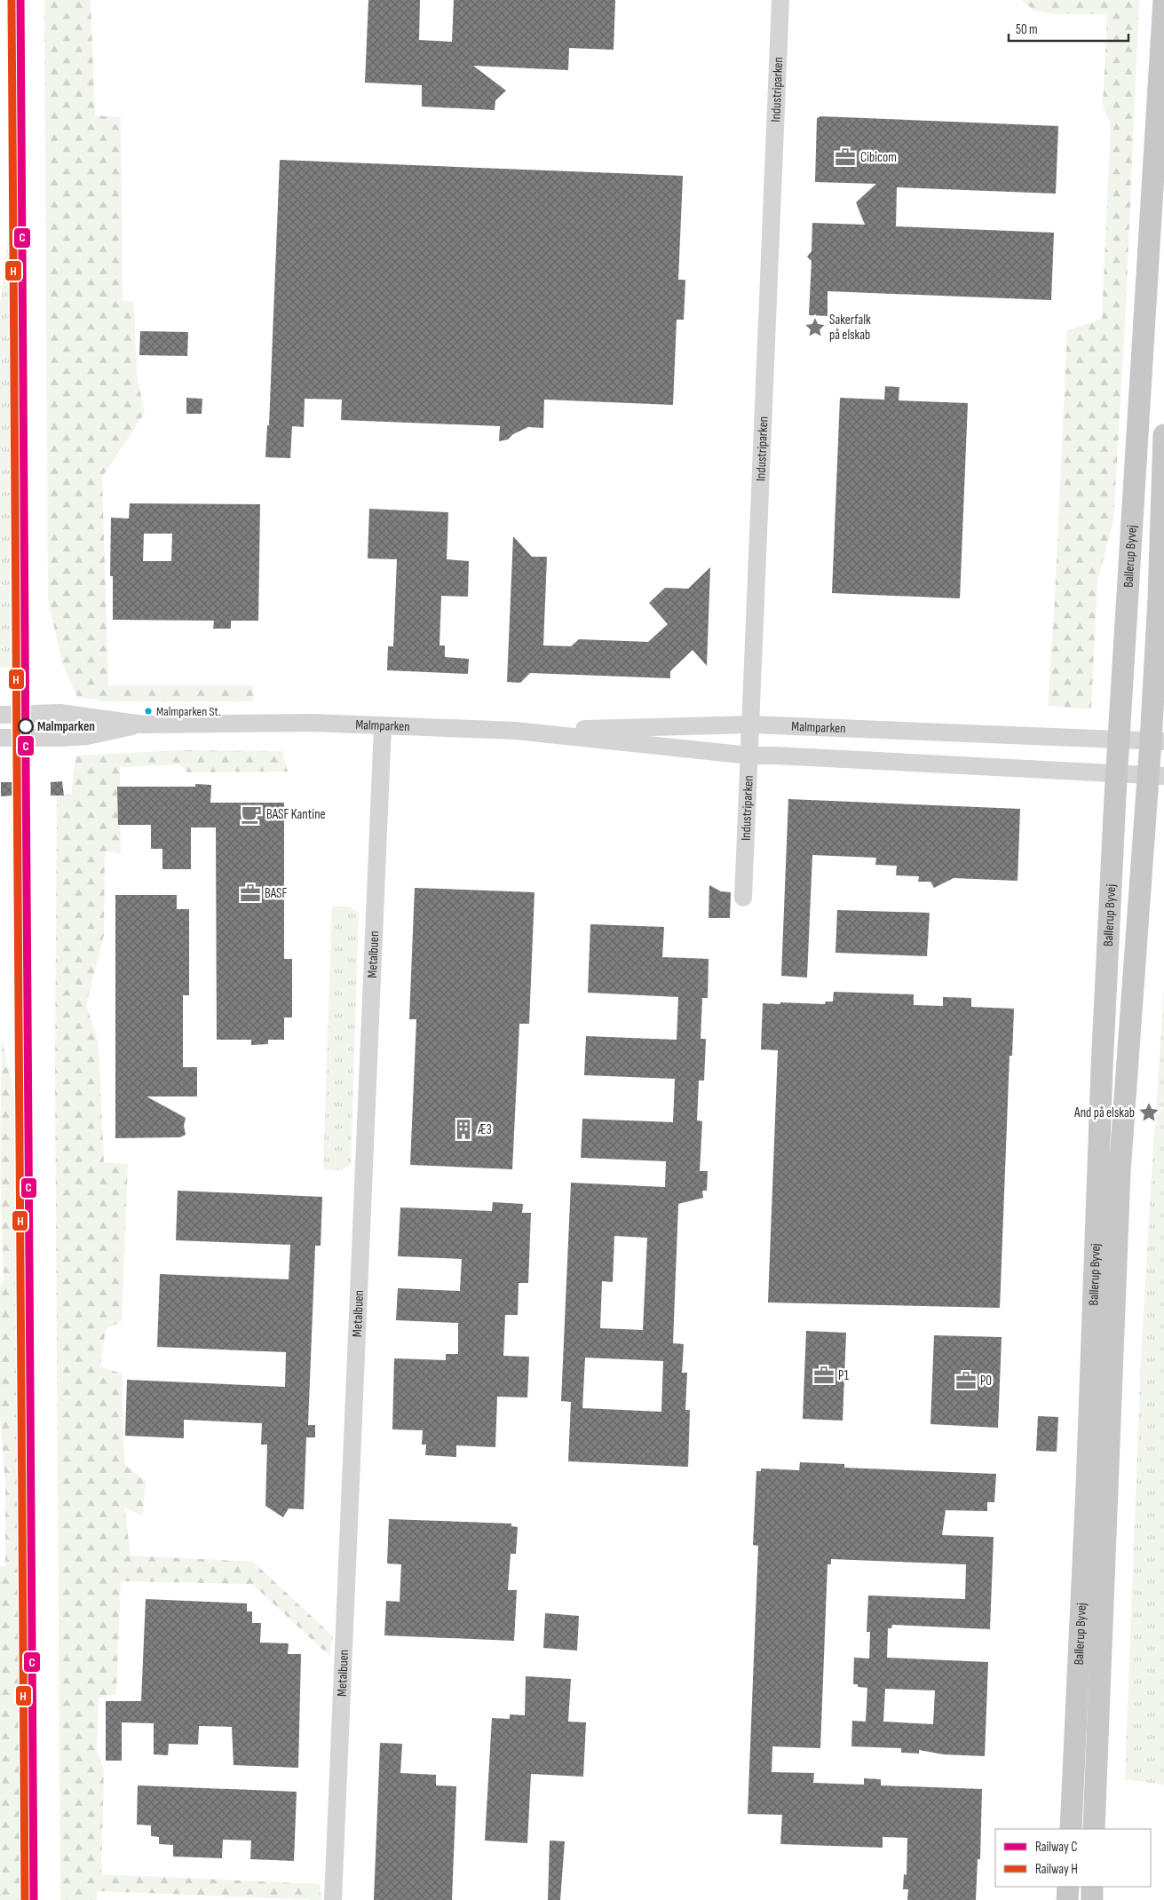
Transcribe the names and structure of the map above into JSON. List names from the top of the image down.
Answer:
{
  "streets": {
    "main road": ["Ballerup Byvej"],
    "street": ["Industriparken", "Malmparken", "Metalbuen"]
  },
  "crossings": [
    ["Industriparken", "Malmparken"],
    ["Ballerup Byvej", "Malmparken"],
    ["Malmparken", "Metalbuen"]
  ],
  "places": {
    "office": [
      "Cibicom",
      "BASF",
      "P1",
      "P0"
    ],
    "place": ["Sakerfalk på elskab", "And på elskab"],
    "other": ["Malmparken St.", "Malmparken"],
    "cafe": ["BASF Kantine"],
    "building": ["Æ3"]
  },
  "lines": ["rail line C", "rail line H"],
  "legend": ["Railway C", "Railway H"],
  "scale_bar": "50 m"
}
